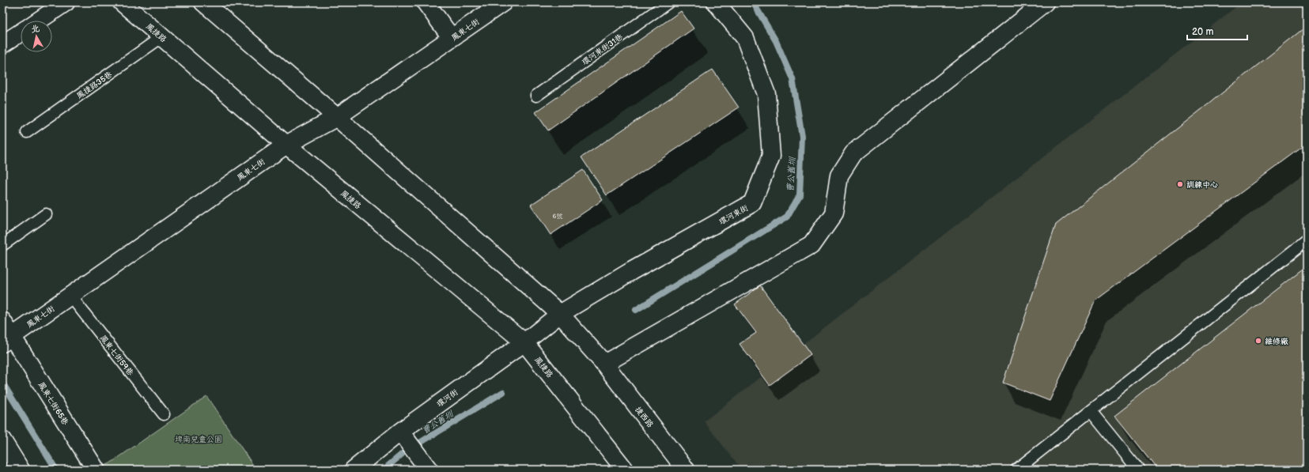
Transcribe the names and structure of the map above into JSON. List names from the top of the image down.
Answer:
{
  "streets": {
    "street": [
      "鳳東七街",
      "鳳捷路",
      "環河東街",
      "環河街",
      "鳳東七街65巷",
      "捷西路"
    ],
    "lane": ["環河東街31巷", "鳳捷路35巷", "鳳東七街59巷"]
  },
  "crossings": [
    ["鳳東七街", "鳳捷路"],
    ["鳳東七街", "鳳東七街59巷"],
    ["鳳東七街", "鳳東七街65巷"],
    ["鳳捷路", "鳳捷路35巷"],
    ["鳳捷路", "環河街"],
    ["環河東街", "環河街"]
  ],
  "water": ["曹公舊圳"],
  "parks": ["埤南兒童公園"],
  "places": ["訓練中心", "維修廠"],
  "house_numbers": ["6號"],
  "scale_bar": "20 m",
  "north": "top"
}
